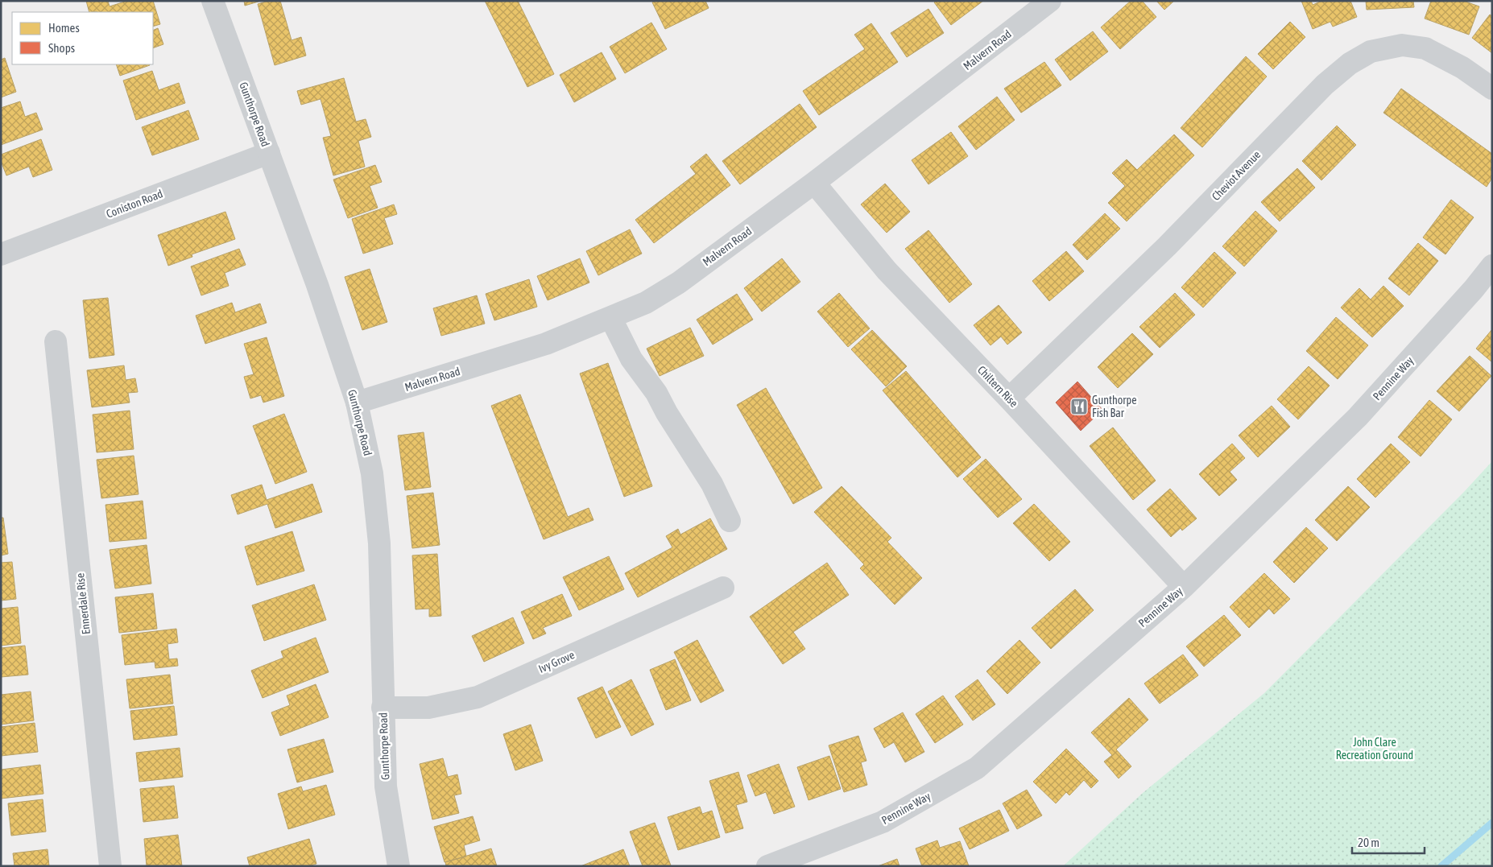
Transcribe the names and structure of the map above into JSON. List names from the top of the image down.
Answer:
{
  "streets": {
    "street": [
      "Malvern Road",
      "Gunthorpe Road",
      "Cheviot Avenue",
      "Coniston Road",
      "Pennine Way",
      "Chiltern Rise",
      "Ennerdale Rise",
      "Ivy Grove"
    ]
  },
  "crossings": [
    ["Malvern Road", "Gunthorpe Road"],
    ["Malvern Road", "Chiltern Rise"],
    ["Gunthorpe Road", "Coniston Road"],
    ["Gunthorpe Road", "Ivy Grove"],
    ["Cheviot Avenue", "Chiltern Rise"],
    ["Pennine Way", "Chiltern Rise"]
  ],
  "parks": ["John Clare Recreation Ground"],
  "places": {
    "restaurant": ["Gunthorpe Fish Bar"]
  },
  "legend": ["Homes", "Shops"],
  "scale_bar": "20 m"
}
